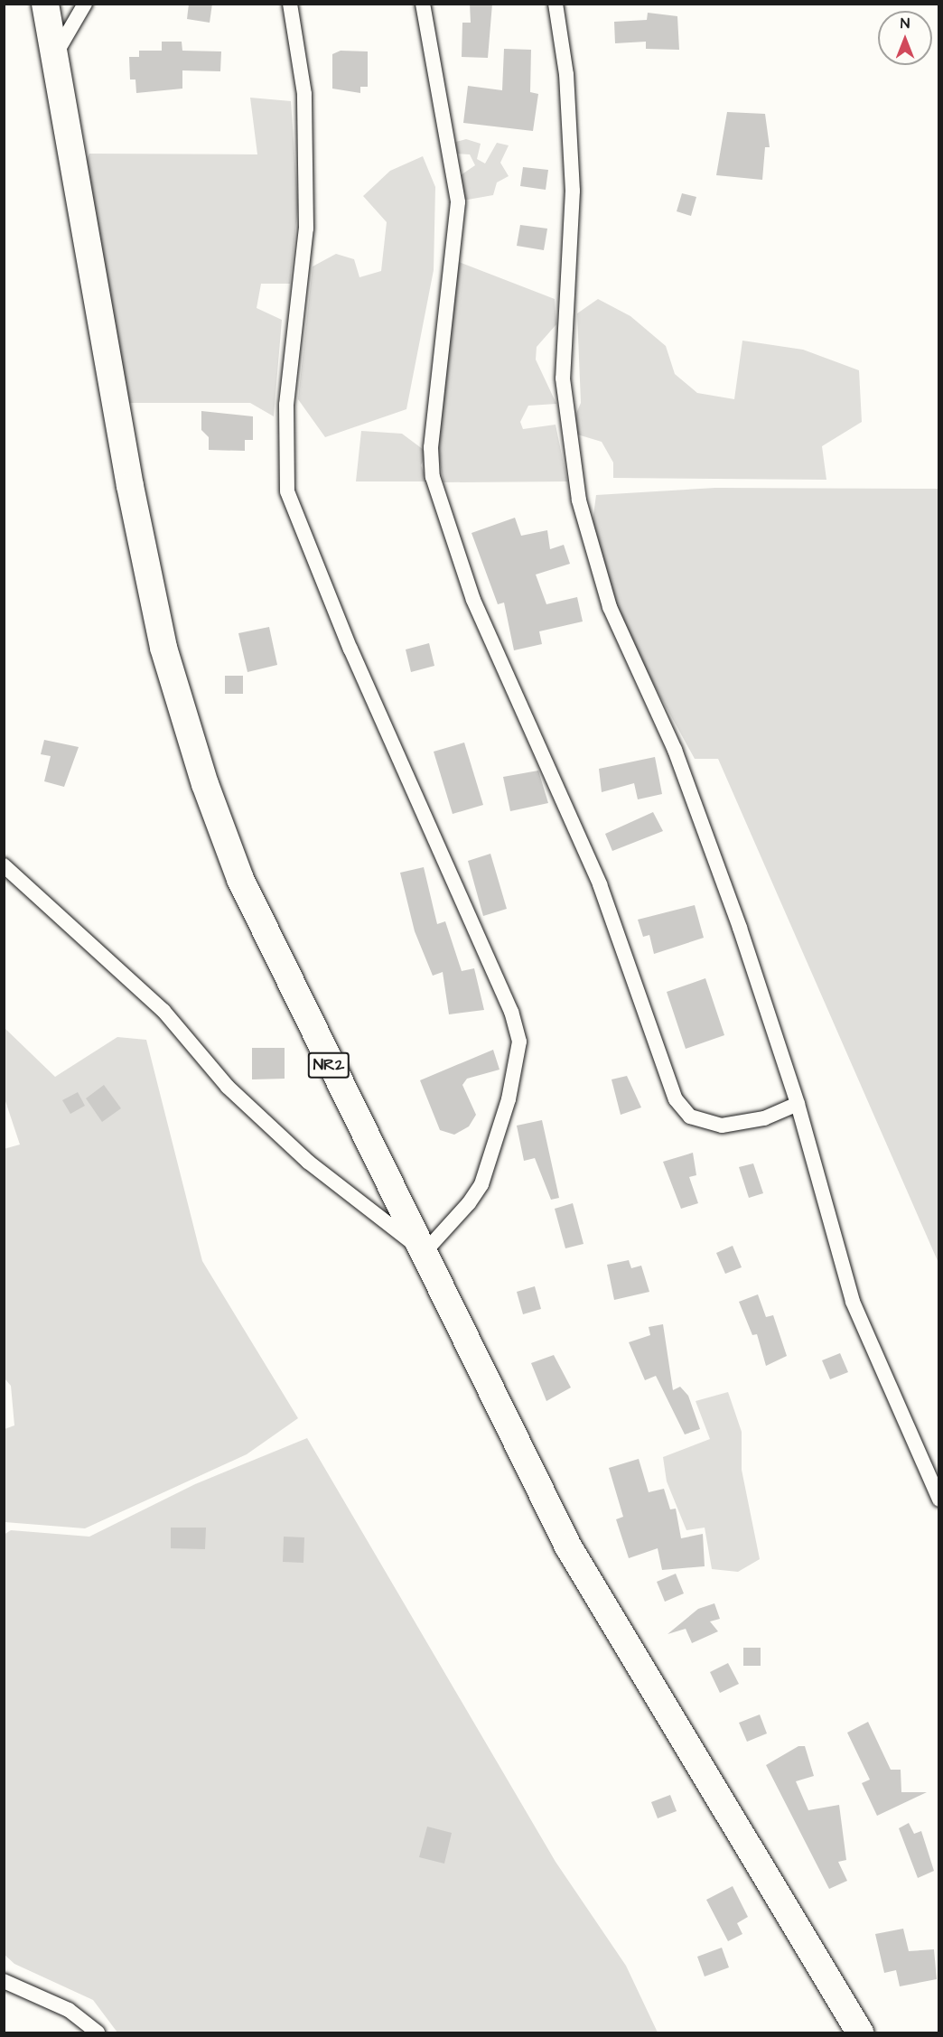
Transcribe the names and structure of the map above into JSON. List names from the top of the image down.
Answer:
{
  "streets": {
    "highway": ["NR2"]
  },
  "north": "top"
}
